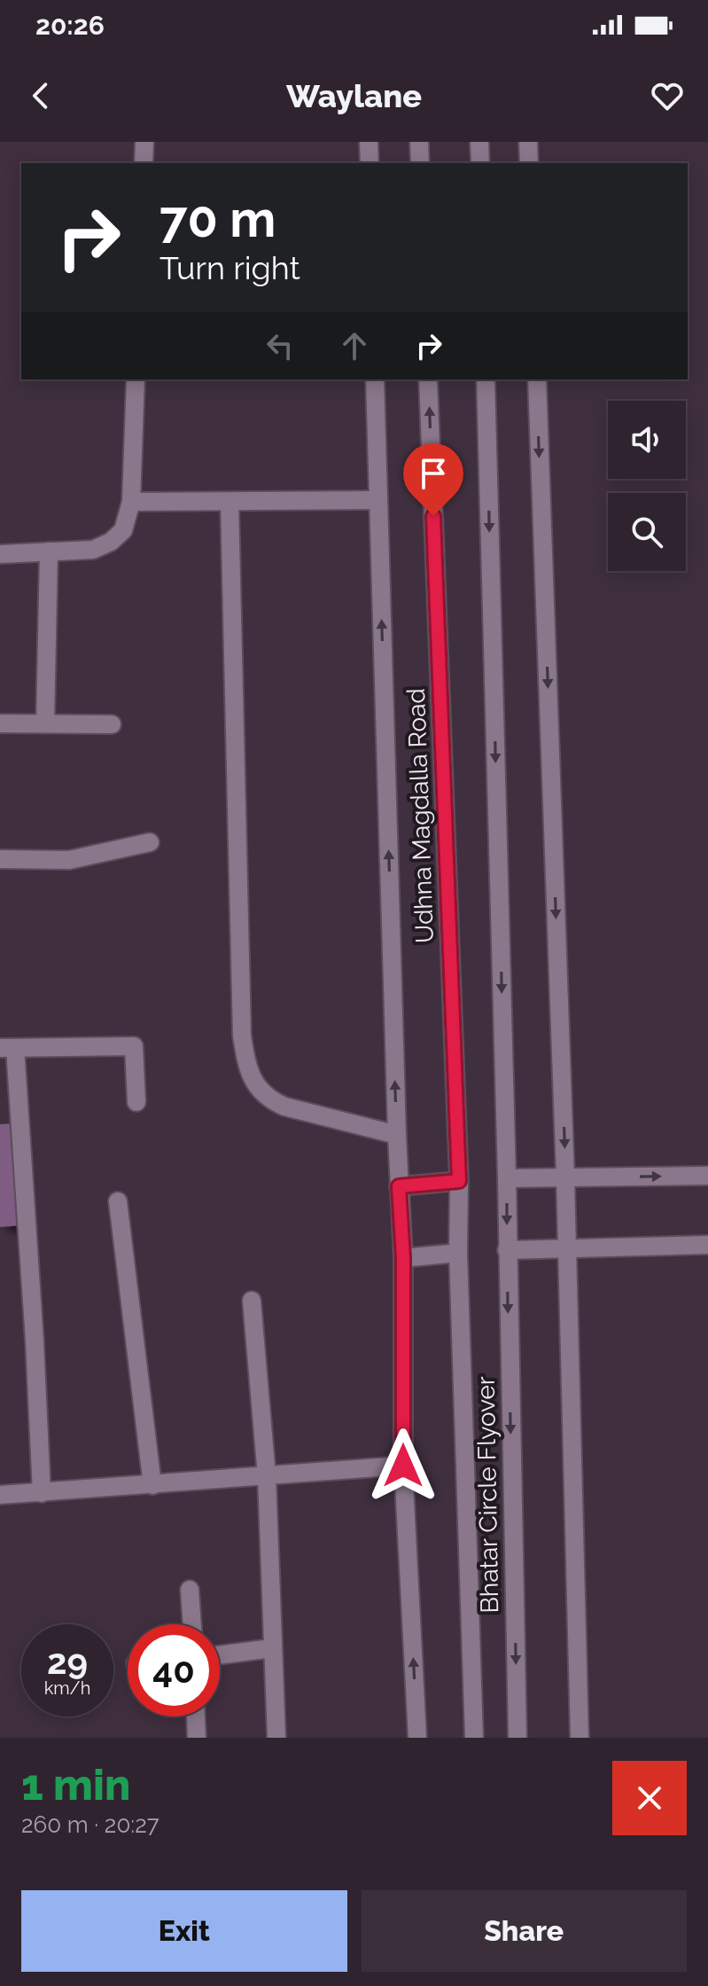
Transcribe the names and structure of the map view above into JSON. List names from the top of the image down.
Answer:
{
  "streets": {
    "street": ["Udhna Magdalla Road", "Bhatar Circle Flyover"]
  },
  "crossings": [
    ["Udhna Magdalla Road", "Bhatar Circle Flyover"]
  ],
  "page": {
    "status": "20:26",
    "header": "Waylane",
    "turn": ["70 m", "Turn right"],
    "speed": "29 km/h",
    "limit": "40",
    "heading": ["1 min", "260 m · 20:27"],
    "buttons": ["Exit", "Share"]
  }
}
